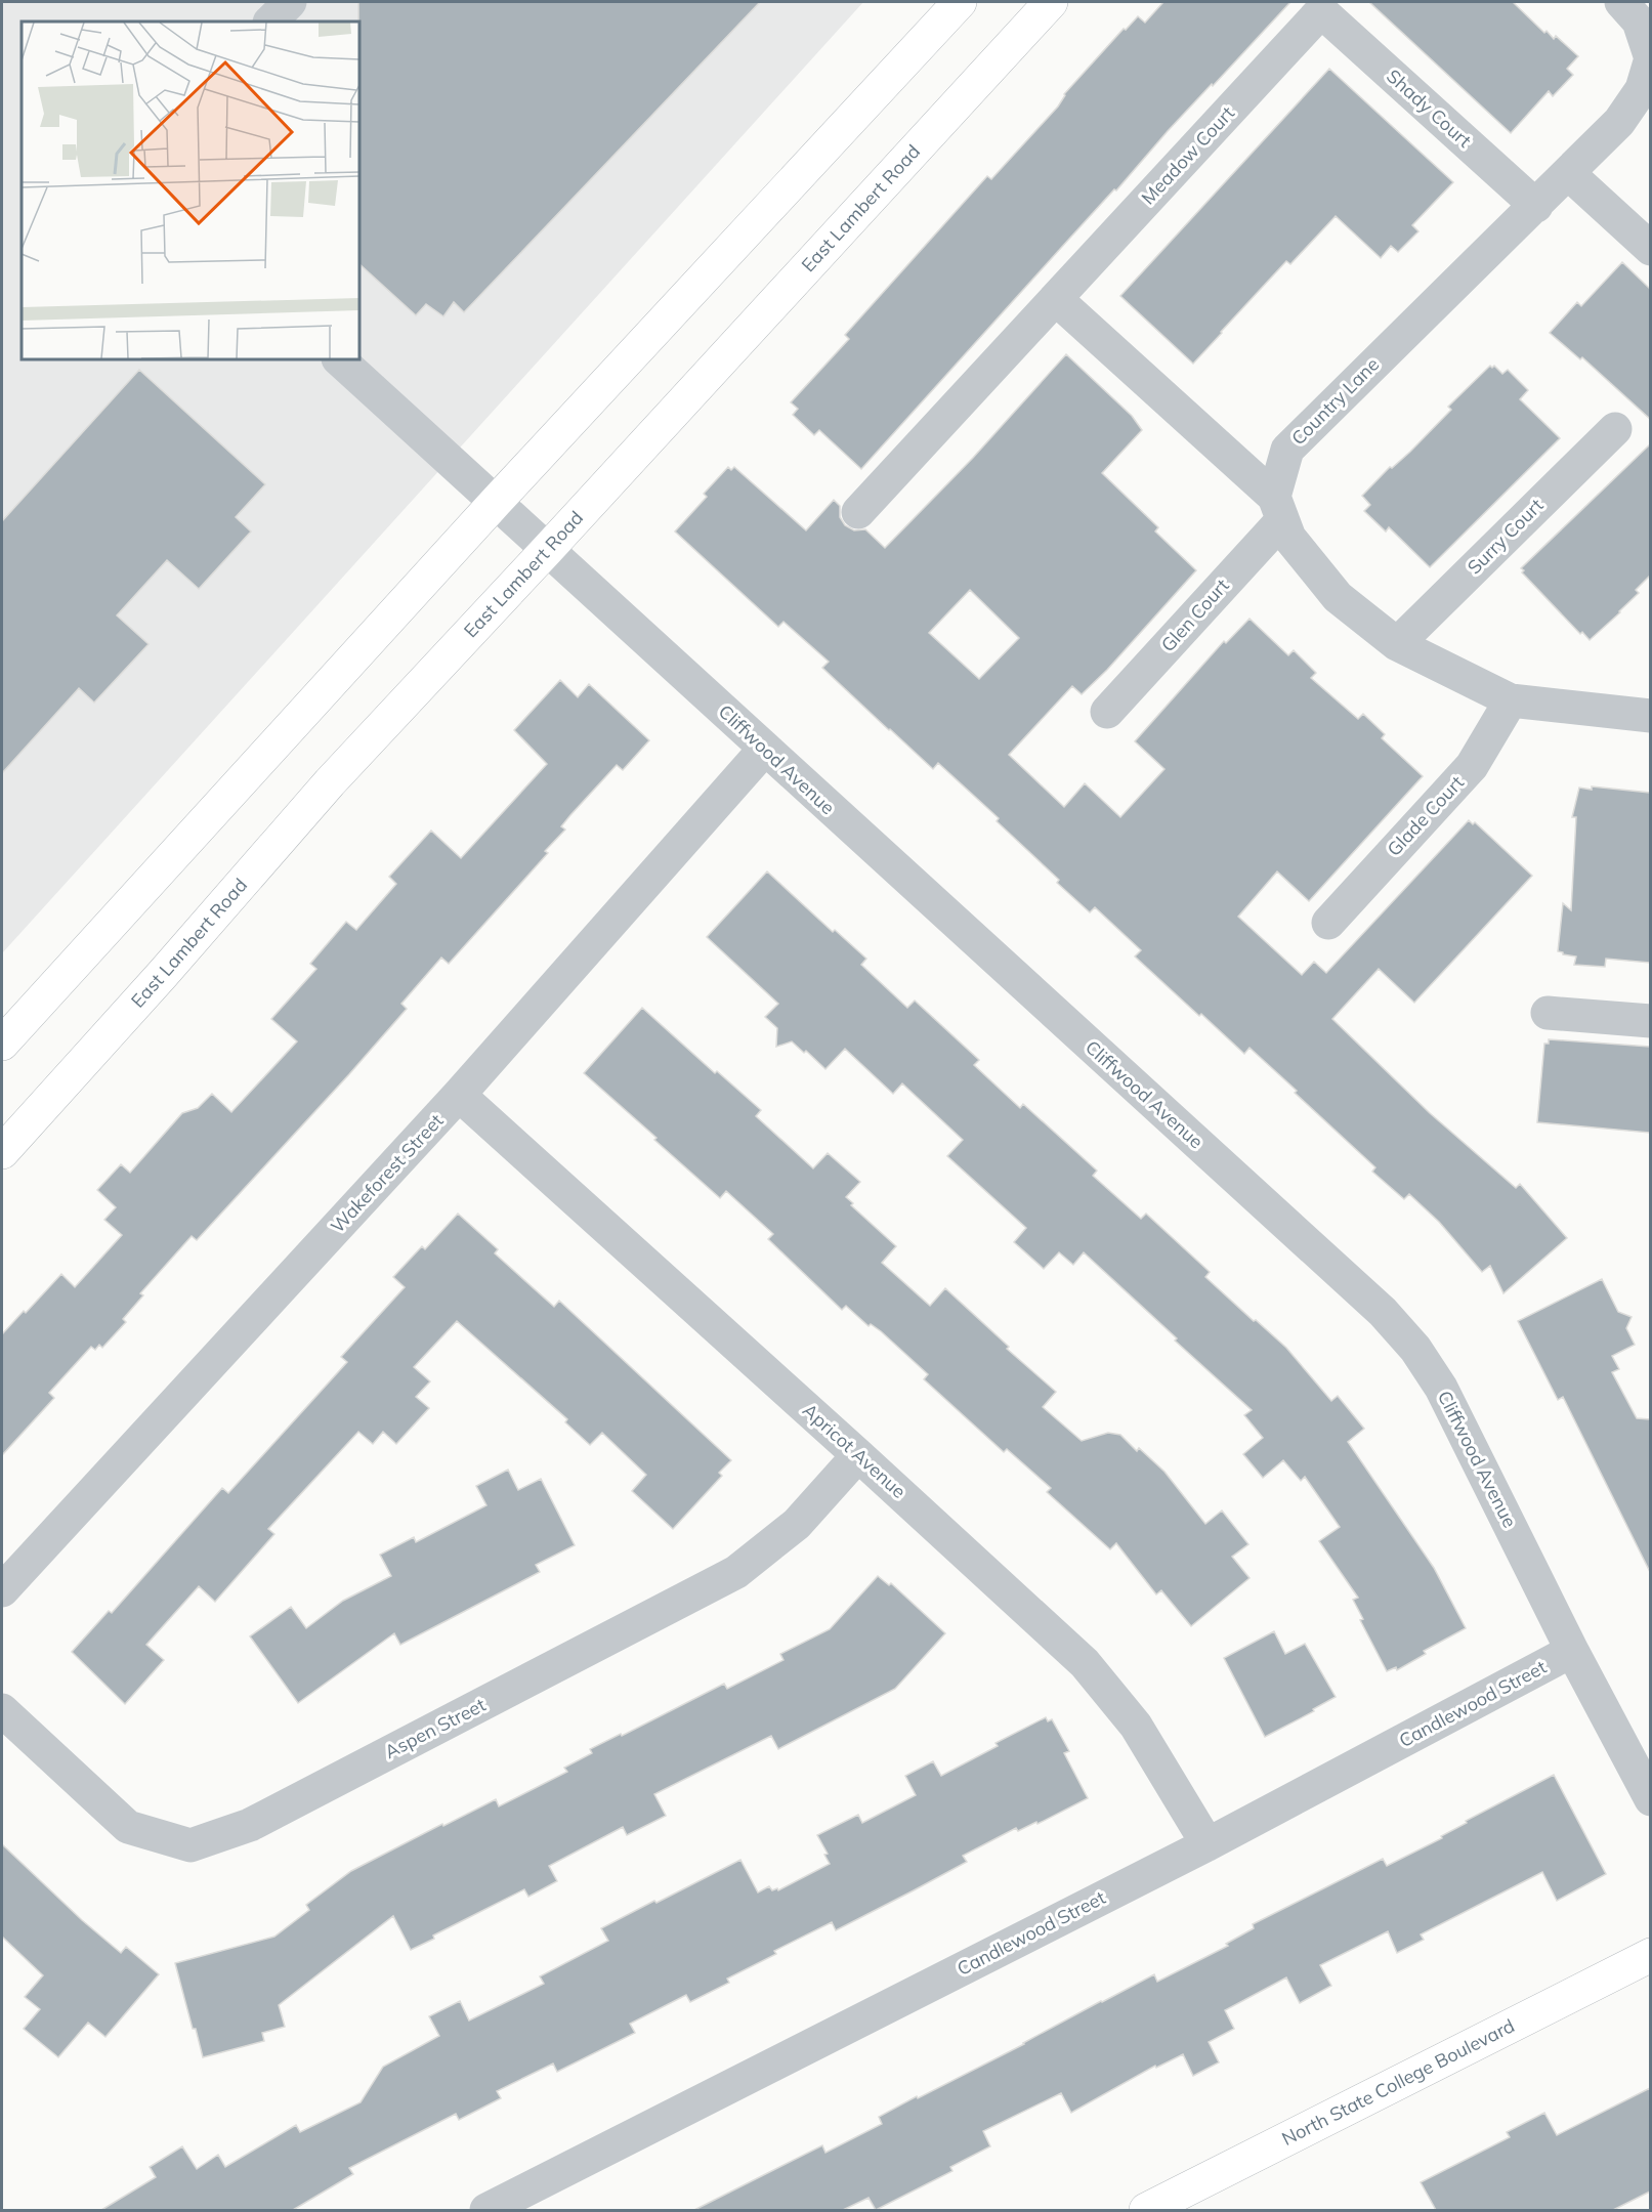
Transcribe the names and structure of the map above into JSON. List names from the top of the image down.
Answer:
{
  "streets": {
    "main road": ["East Lambert Road", "North State College Boulevard"],
    "street": [
      "Shady Court",
      "Meadow Court",
      "Country Lane",
      "Surry Court",
      "Glen Court",
      "Cliffwood Avenue",
      "Glade Court",
      "Wakeforest Street",
      "Apricot Avenue",
      "Candlewood Street",
      "Aspen Street"
    ]
  },
  "crossings": [
    ["Shady Court", "Meadow Court"],
    ["Shady Court", "Country Lane"],
    ["East Lambert Road", "Cliffwood Avenue"],
    ["Country Lane", "Glen Court"],
    ["Cliffwood Avenue", "Wakeforest Street"],
    ["Cliffwood Avenue", "Candlewood Street"],
    ["Wakeforest Street", "Apricot Avenue"],
    ["Apricot Avenue", "Candlewood Street"],
    ["Apricot Avenue", "Aspen Street"]
  ]
}
